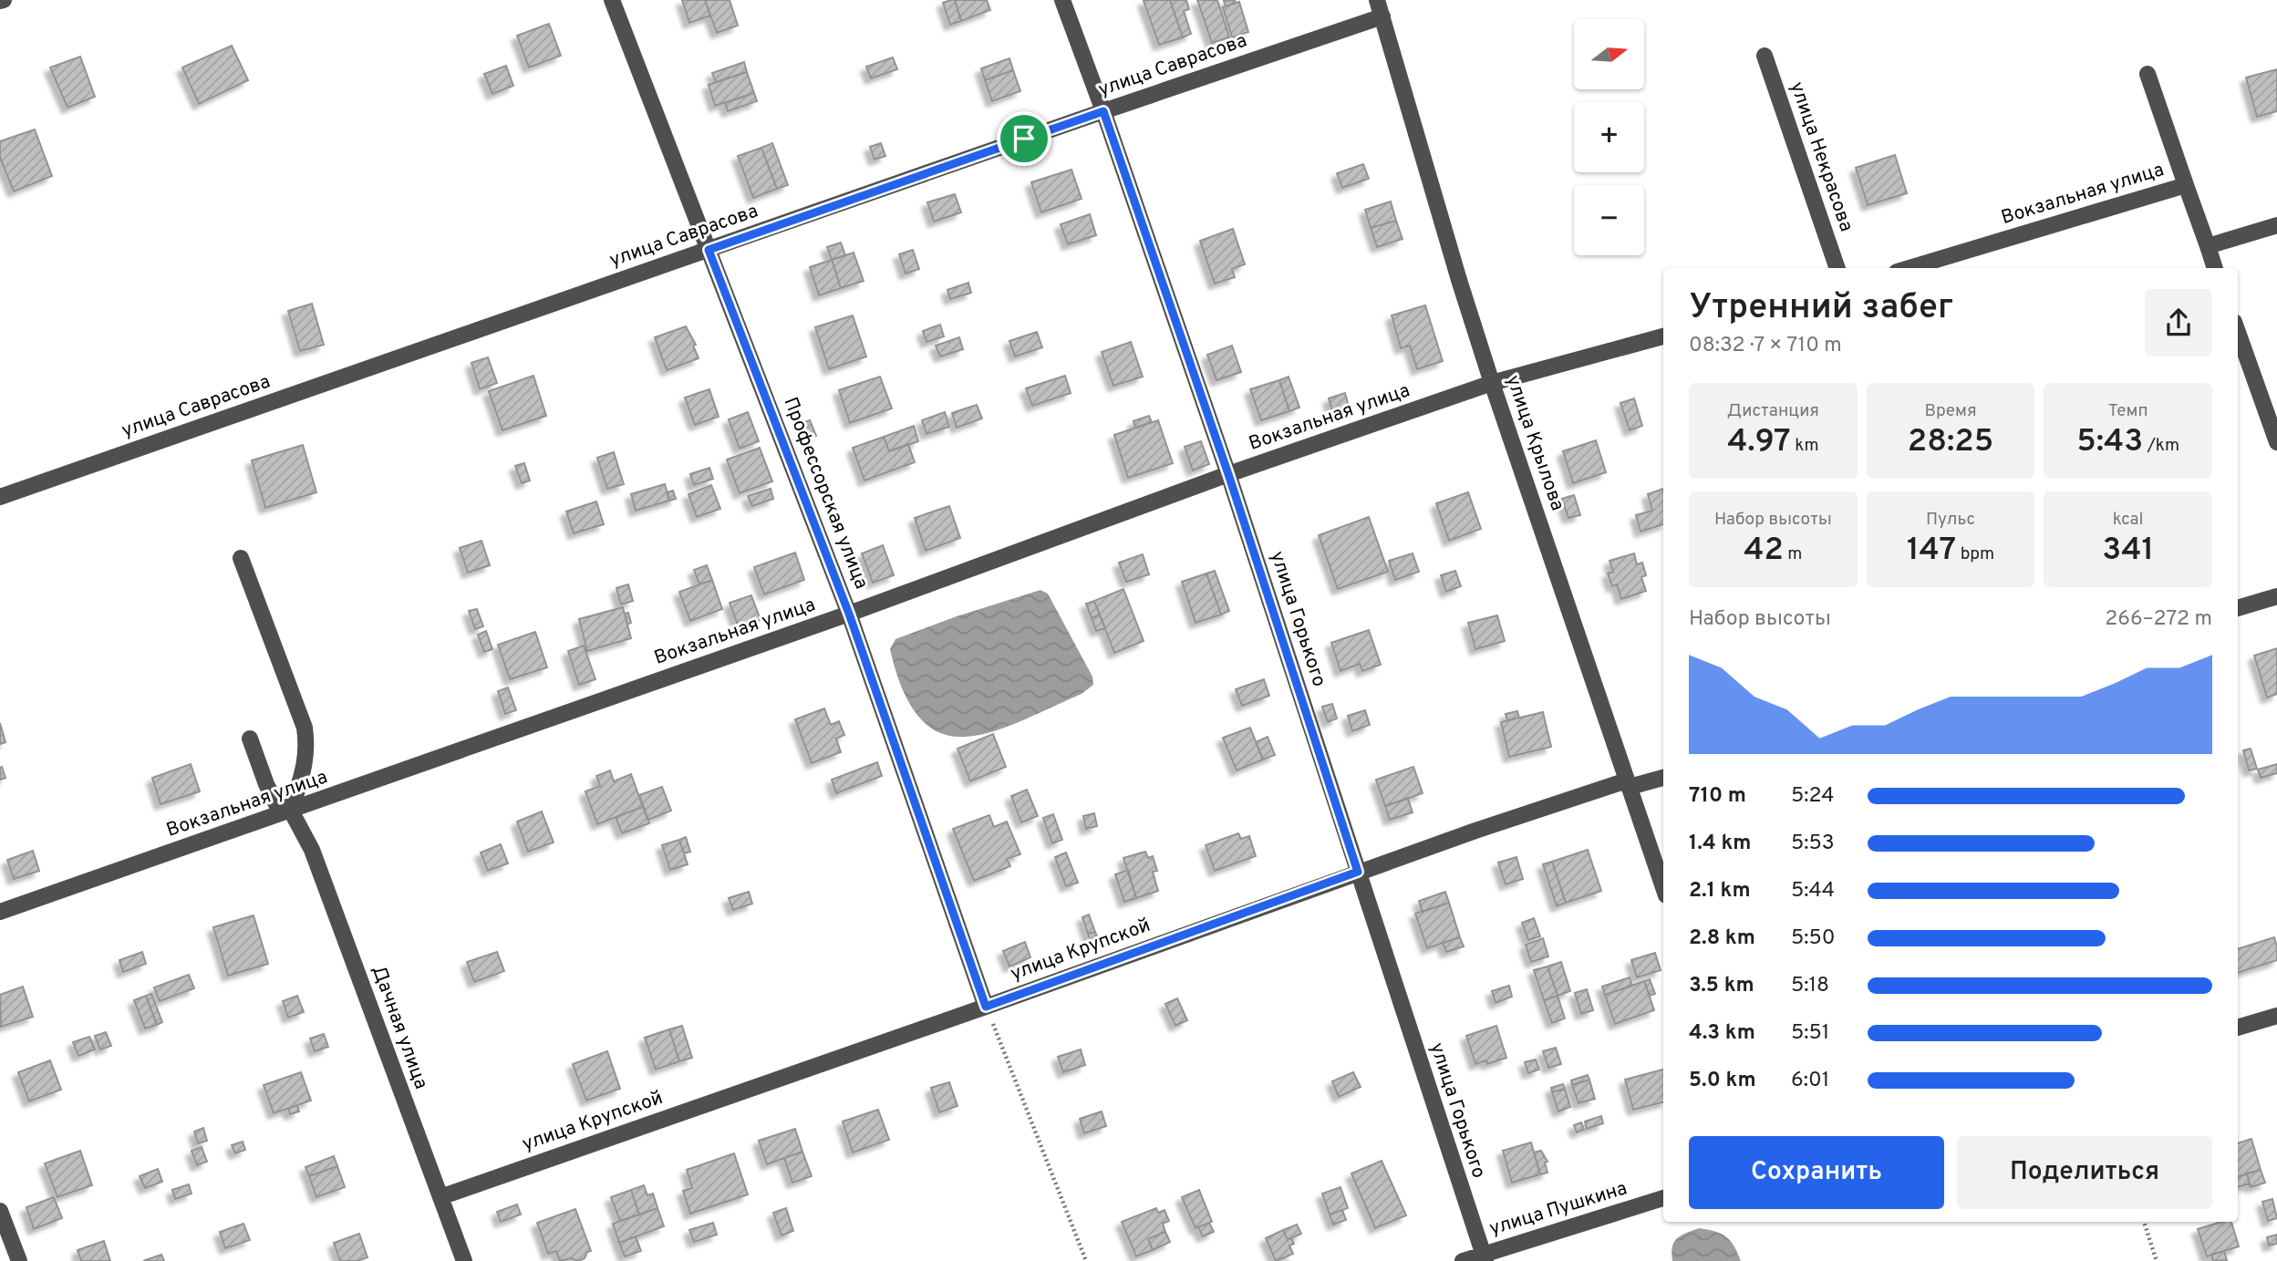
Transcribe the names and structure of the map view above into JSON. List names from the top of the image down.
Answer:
{
  "streets": {
    "street": [
      "улица Саврасова",
      "улица Некрасова",
      "Вокзальная улица",
      "улица Крылова",
      "Профессорская улица",
      "улица Горького",
      "улица Крупской",
      "Дачная улица",
      "улица Пушкина"
    ]
  },
  "crossings": [
    ["улица Саврасова", "улица Крылова"],
    ["улица Саврасова", "Профессорская улица"],
    ["улица Саврасова", "улица Горького"],
    ["Вокзальная улица", "улица Крылова"],
    ["Вокзальная улица", "Профессорская улица"],
    ["Вокзальная улица", "улица Горького"],
    ["Вокзальная улица", "Дачная улица"],
    ["улица Крылова", "улица Крупской"],
    ["Профессорская улица", "улица Крупской"],
    ["улица Горького", "улица Крупской"],
    ["улица Горького", "улица Пушкина"],
    ["улица Крупской", "Дачная улица"]
  ],
  "north": "right",
  "page": {
    "map_buttons": ["+", "−"],
    "heading": ["Утренний забег", "08:32 · 7 × 710 m"],
    "stats": [
      ["Дистанция", "4.97 km"],
      ["Время", "28:25"],
      ["Темп", "5:43 /km"],
      ["Набор высоты", "42 m"],
      ["Пульс", "147 bpm"],
      ["kcal", "341"]
    ],
    "chart": ["Набор высоты", "266–272 m"],
    "list": [
      {
        "name": "710 m",
        "note": "5:24"
      },
      {
        "name": "1.4 km",
        "note": "5:53"
      },
      {
        "name": "2.1 km",
        "note": "5:44"
      },
      {
        "name": "2.8 km",
        "note": "5:50"
      },
      {
        "name": "3.5 km",
        "note": "5:18"
      },
      {
        "name": "4.3 km",
        "note": "5:51"
      },
      {
        "name": "5.0 km",
        "note": "6:01"
      }
    ],
    "buttons": ["Сохранить", "Поделиться"]
  }
}
